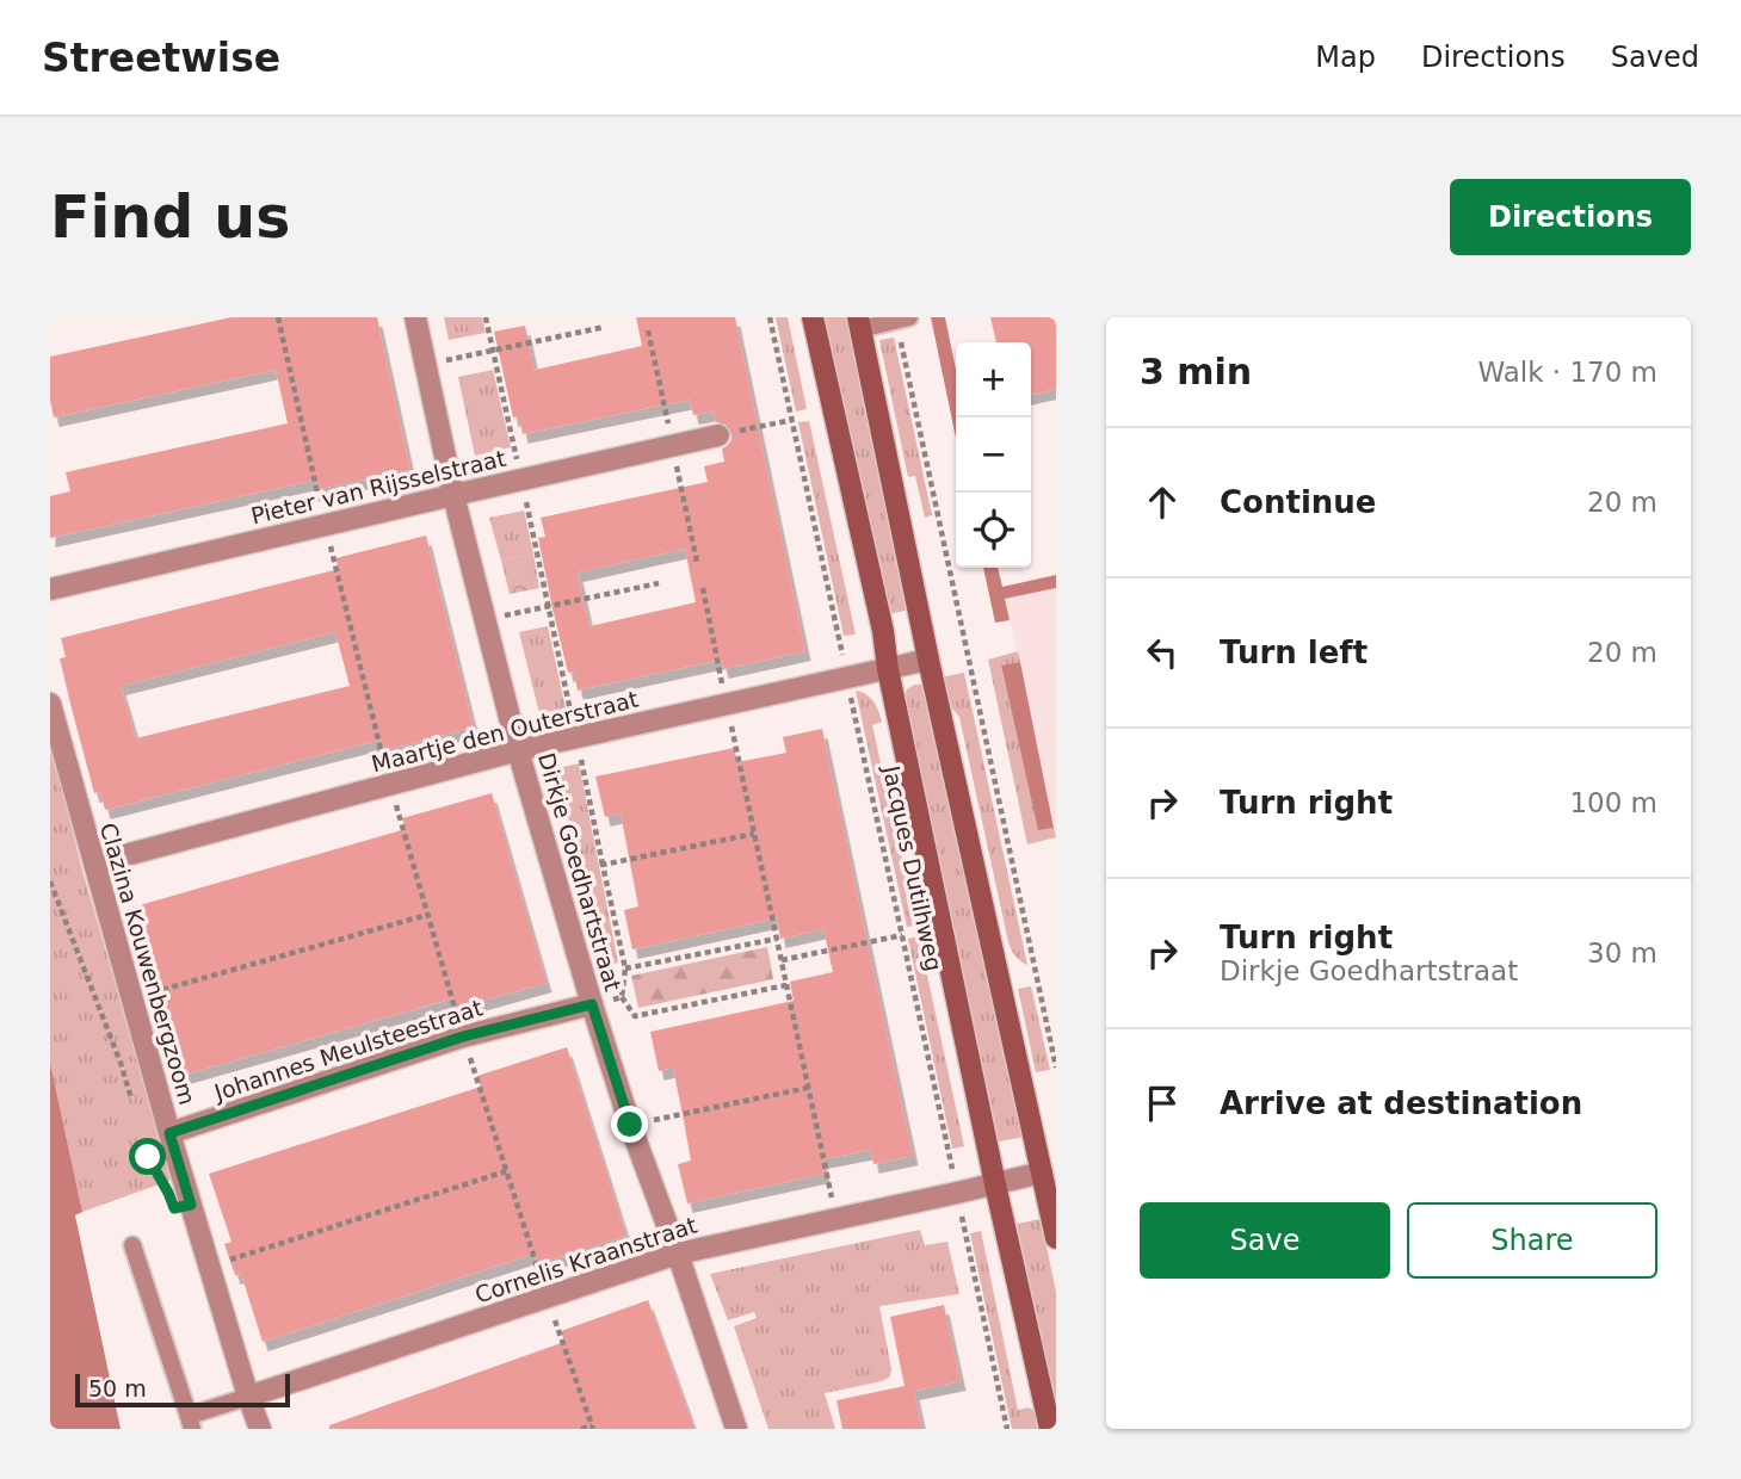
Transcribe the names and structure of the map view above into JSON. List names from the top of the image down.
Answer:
{
  "streets": {
    "main road": ["Jacques Dutilhweg"],
    "street": [
      "Pieter van Rijsselstraat",
      "Maartje den Outerstraat",
      "Dirkje Goedhartstraat",
      "Clazina Kouwenbergzoom",
      "Johannes Meulsteestraat",
      "Cornelis Kraanstraat"
    ]
  },
  "crossings": [
    ["Pieter van Rijsselstraat", "Dirkje Goedhartstraat"],
    ["Maartje den Outerstraat", "Jacques Dutilhweg"],
    ["Maartje den Outerstraat", "Dirkje Goedhartstraat"],
    ["Maartje den Outerstraat", "Clazina Kouwenbergzoom"],
    ["Jacques Dutilhweg", "Cornelis Kraanstraat"],
    ["Dirkje Goedhartstraat", "Johannes Meulsteestraat"],
    ["Dirkje Goedhartstraat", "Cornelis Kraanstraat"],
    ["Clazina Kouwenbergzoom", "Johannes Meulsteestraat"],
    ["Clazina Kouwenbergzoom", "Cornelis Kraanstraat"]
  ],
  "scale_bar": "50 m",
  "page": {
    "header": "Streetwise",
    "nav": ["Map", "Directions", "Saved"],
    "buttons": [
      "Directions",
      ["Save", "Share"]
    ],
    "title": "Find us",
    "heading": ["3 min", "Walk · 170 m"],
    "map_buttons": ["+", "−"],
    "list": [
      ["Continue", "20 m"],
      ["Turn left", "20 m"],
      ["Turn right", "100 m"],
      ["Turn right", "Dirkje Goedhartstraat", "30 m"],
      "Arrive at destination"
    ],
    "scale": "50 m"
  }
}
